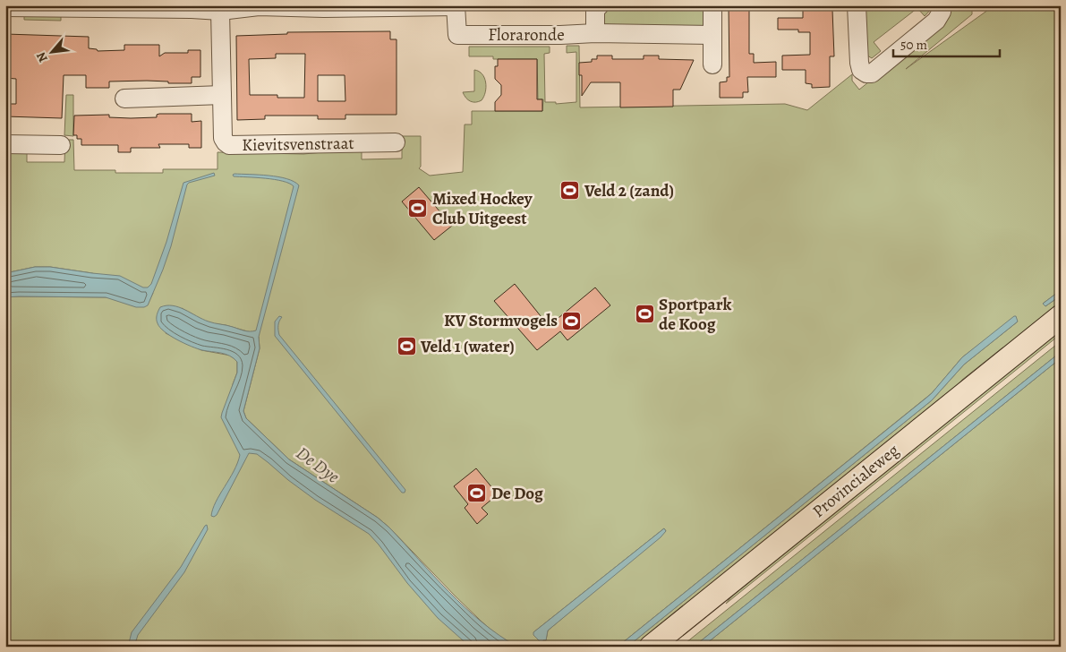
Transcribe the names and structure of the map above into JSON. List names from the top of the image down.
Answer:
{
  "streets": {
    "main road": ["Provincialeweg"],
    "street": ["Floraronde", "Kievitsvenstraat"]
  },
  "water": ["De Dye"],
  "places": {
    "sports": [
      "Veld 2 (zand)",
      "Mixed Hockey Club Uitgeest",
      "Sportpark de Koog",
      "KV Stormvogels",
      "Veld 1 (water)",
      "De Dog"
    ]
  },
  "scale_bar": "50 m",
  "north": "bottom left"
}
